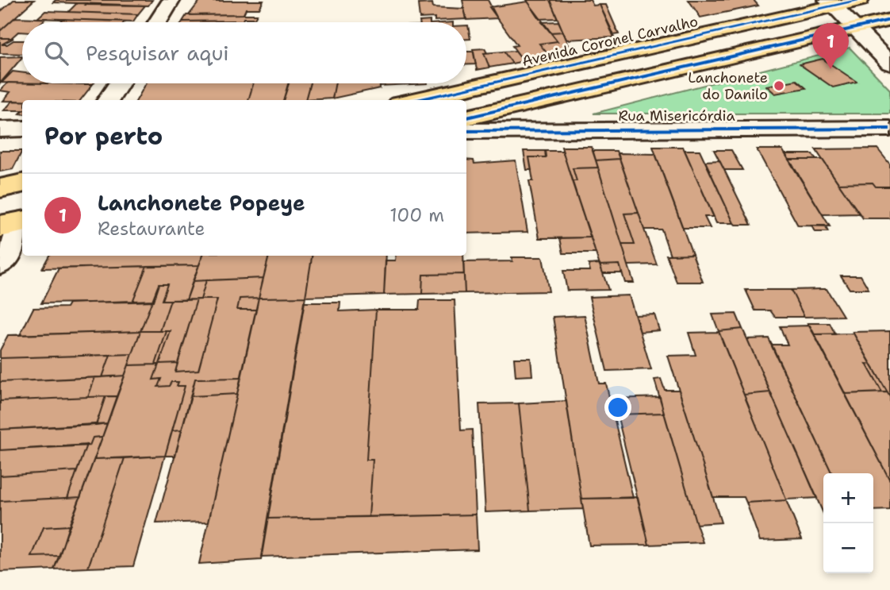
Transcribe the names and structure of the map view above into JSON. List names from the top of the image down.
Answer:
{
  "streets": {
    "main road": ["Avenida Coronel Carvalho"],
    "street": ["Rua Misericórdia"]
  },
  "places": ["Lanchonete do Danilo"],
  "page": {
    "search": "Pesquisar aqui",
    "pins": "1",
    "heading": "Por perto",
    "list": [
      {
        "mark": "1",
        "name": "Lanchonete Popeye",
        "note": "Restaurante",
        "value": "100 m"
      }
    ],
    "map_buttons": ["+", "−"]
  }
}
